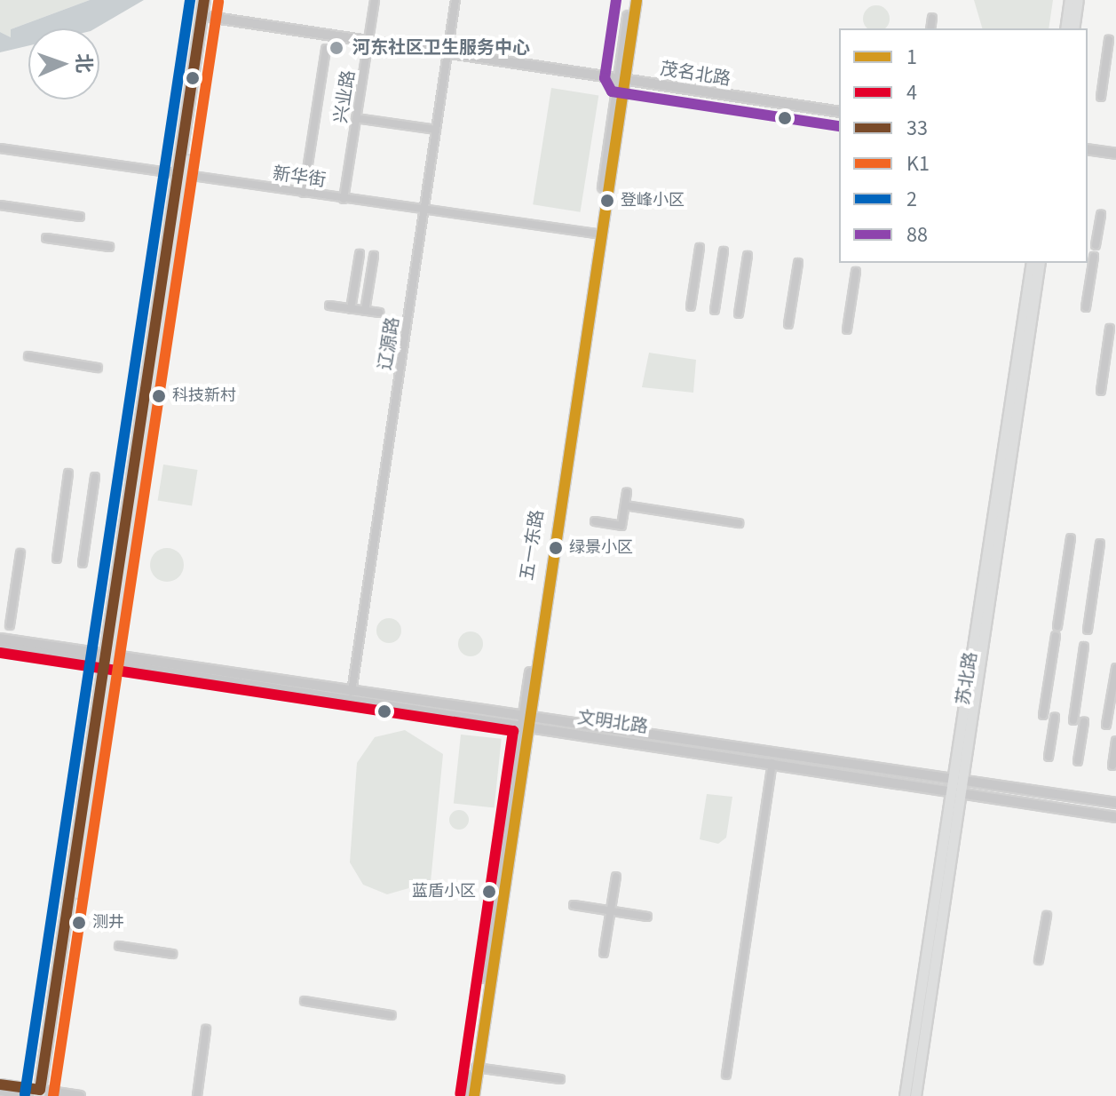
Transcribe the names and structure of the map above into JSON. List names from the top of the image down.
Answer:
{
  "streets": {
    "main road": ["苏北路"],
    "street": [
      "茂名北路",
      "兴业路",
      "新华街",
      "辽源路",
      "五一东路",
      "文明北路"
    ]
  },
  "crossings": [
    ["茂名北路", "兴业路"],
    ["茂名北路", "辽源路"],
    ["茂名北路", "五一东路"],
    ["兴业路", "新华街"],
    ["新华街", "辽源路"],
    ["新华街", "五一东路"],
    ["辽源路", "文明北路"],
    ["五一东路", "文明北路"],
    ["苏北路", "文明北路"]
  ],
  "places": [
    "河东社区卫生服务中心",
    "登峰小区",
    "科技新村",
    "绿景小区",
    "蓝盾小区",
    "测井"
  ],
  "lines": [
    "transit line 1",
    "transit line 33",
    "transit line 2",
    "transit line 88",
    "transit line K1",
    "transit line 4"
  ],
  "legend": [
    "1",
    "4",
    "33",
    "K1",
    "2",
    "88"
  ],
  "north": "right"
}
